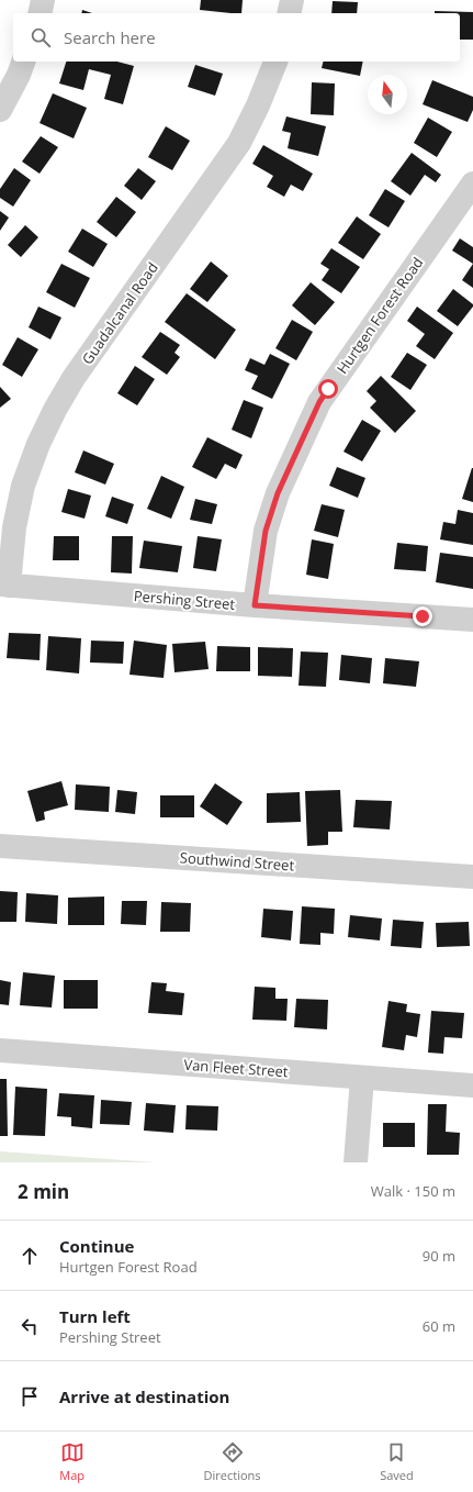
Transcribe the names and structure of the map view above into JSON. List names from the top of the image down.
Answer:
{
  "streets": {
    "street": [
      "Guadalcanal Road",
      "Hurtgen Forest Road",
      "Pershing Street",
      "Southwind Street",
      "Van Fleet Street"
    ]
  },
  "crossings": [
    ["Guadalcanal Road", "Pershing Street"],
    ["Hurtgen Forest Road", "Pershing Street"]
  ],
  "north": "top",
  "page": {
    "search": "Search here",
    "heading": ["2 min", "Walk · 150 m"],
    "list": [
      ["Continue", "Hurtgen Forest Road", "90 m"],
      ["Turn left", "Pershing Street", "60 m"],
      "Arrive at destination"
    ],
    "nav": ["Map", "Directions", "Saved"]
  }
}
